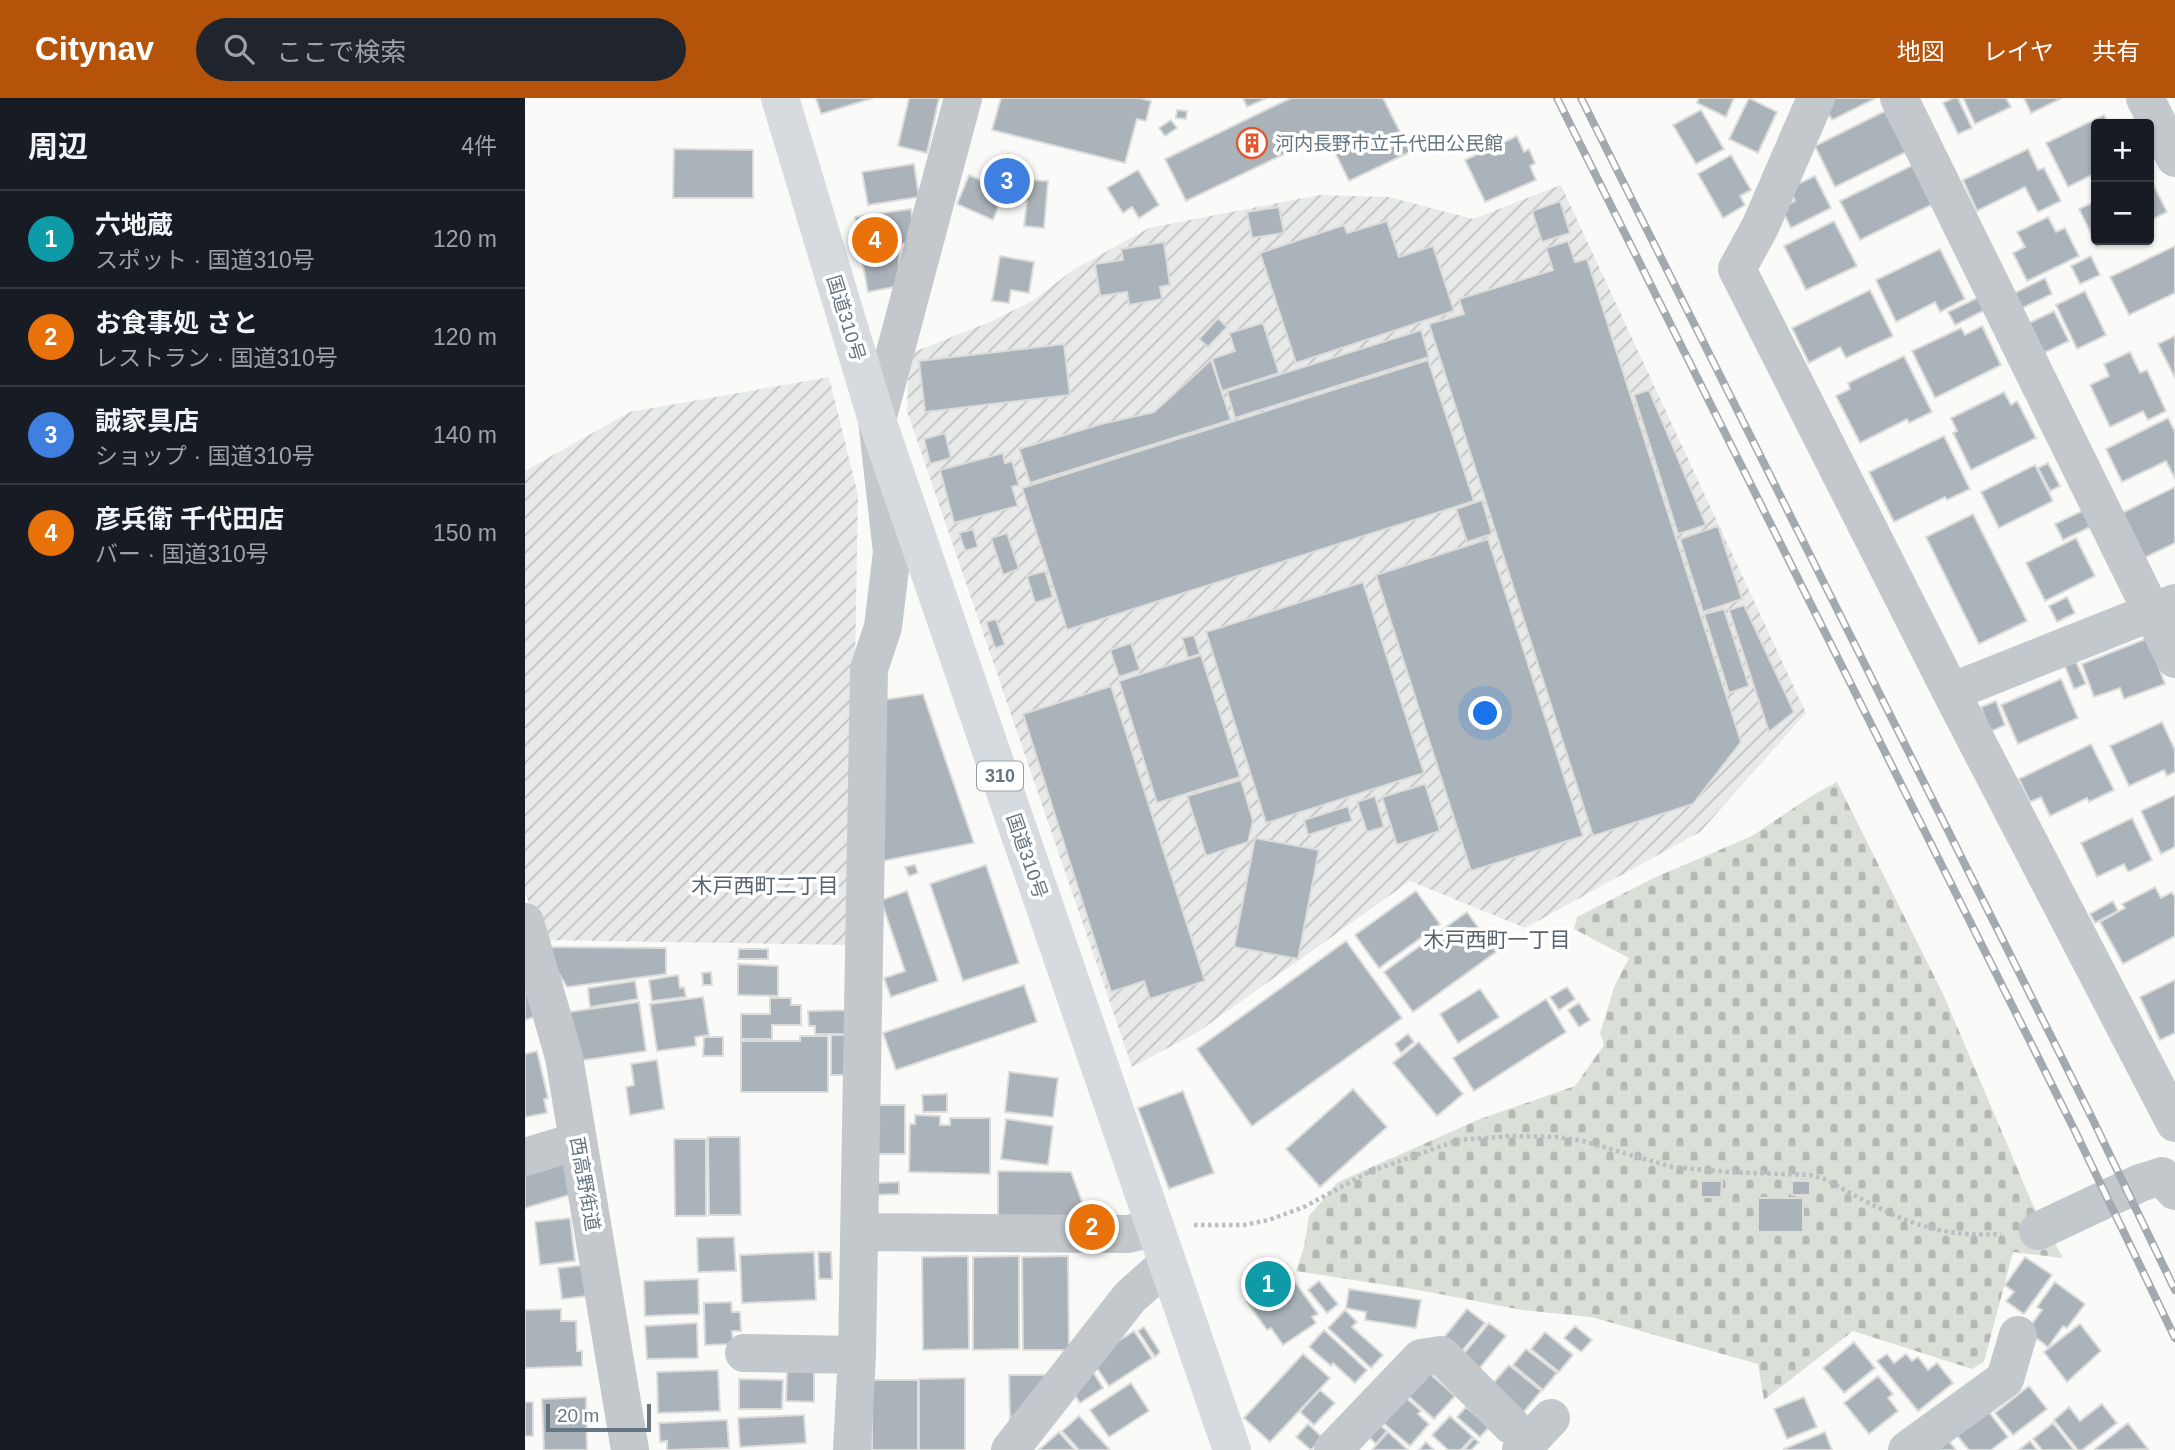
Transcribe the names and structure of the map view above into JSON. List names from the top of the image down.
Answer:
{
  "streets": {
    "highway": ["国道310号", "310"],
    "street": ["西高野街道"]
  },
  "districts": ["木戸西町二丁目", "木戸西町一丁目"],
  "places": {
    "building": ["河内長野市立千代田公民館"]
  },
  "scale_bar": "20 m",
  "page": {
    "header": "Citynav",
    "search": "ここで検索",
    "nav": ["地図", "レイヤ", "共有"],
    "heading": ["周辺", "4件"],
    "map_buttons": ["+", "−"],
    "pins": [
      "3",
      "4",
      "2",
      "1"
    ],
    "list": [
      {
        "mark": "1",
        "name": "六地蔵",
        "note": "スポット · 国道310号",
        "value": "120 m"
      },
      {
        "mark": "2",
        "name": "お食事処 さと",
        "note": "レストラン · 国道310号",
        "value": "120 m"
      },
      {
        "mark": "3",
        "name": "誠家具店",
        "note": "ショップ · 国道310号",
        "value": "140 m"
      },
      {
        "mark": "4",
        "name": "彦兵衛 千代田店",
        "note": "バー · 国道310号",
        "value": "150 m"
      }
    ],
    "scale": "20 m"
  }
}
